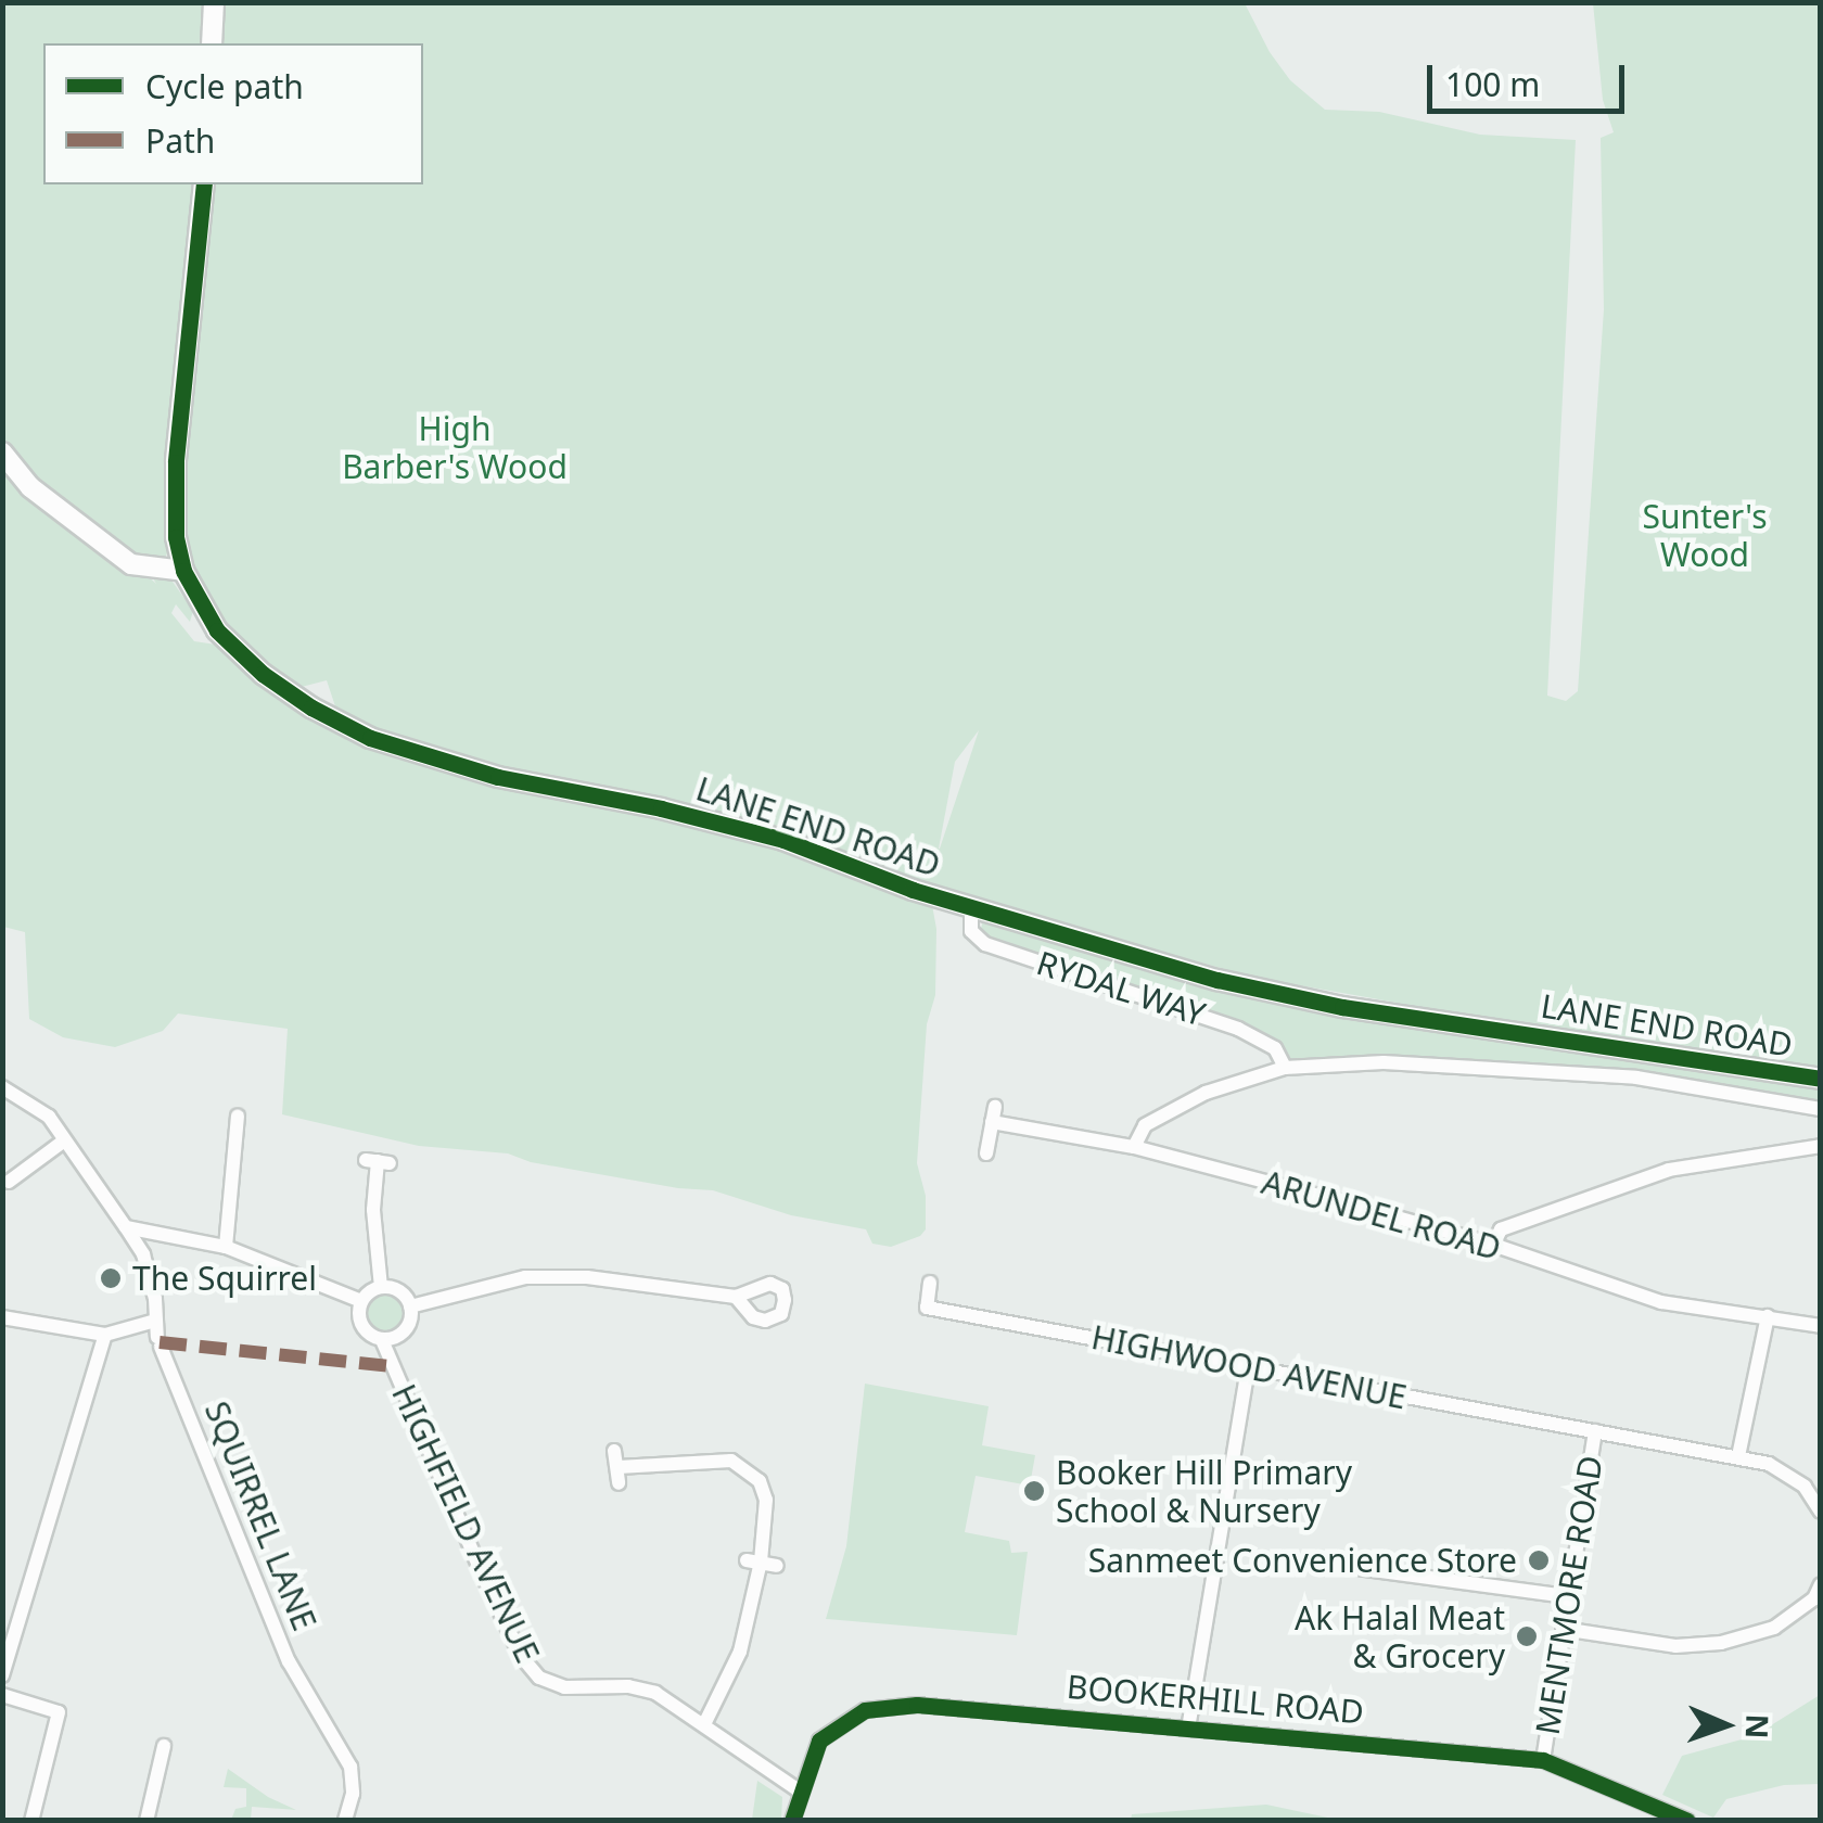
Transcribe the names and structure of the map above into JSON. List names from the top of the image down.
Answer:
{
  "streets": {
    "street": [
      "LANE END ROAD",
      "RYDAL WAY",
      "ARUNDEL ROAD",
      "HIGHWOOD AVENUE",
      "SQUIRREL LANE",
      "HIGHFIELD AVENUE",
      "MENTMORE ROAD",
      "BOOKERHILL ROAD"
    ]
  },
  "crossings": [
    ["LANE END ROAD", "RYDAL WAY"],
    ["HIGHWOOD AVENUE", "MENTMORE ROAD"],
    ["HIGHFIELD AVENUE", "BOOKERHILL ROAD"],
    ["MENTMORE ROAD", "BOOKERHILL ROAD"]
  ],
  "parks": ["High Barber's Wood", "Sunter's Wood"],
  "places": [
    "The Squirrel",
    "Booker Hill Primary School & Nursery",
    "Sanmeet Convenience Store",
    "Ak Halal Meat & Grocery"
  ],
  "legend": ["Cycle path", "Path"],
  "scale_bar": "100 m",
  "north": "right"
}
